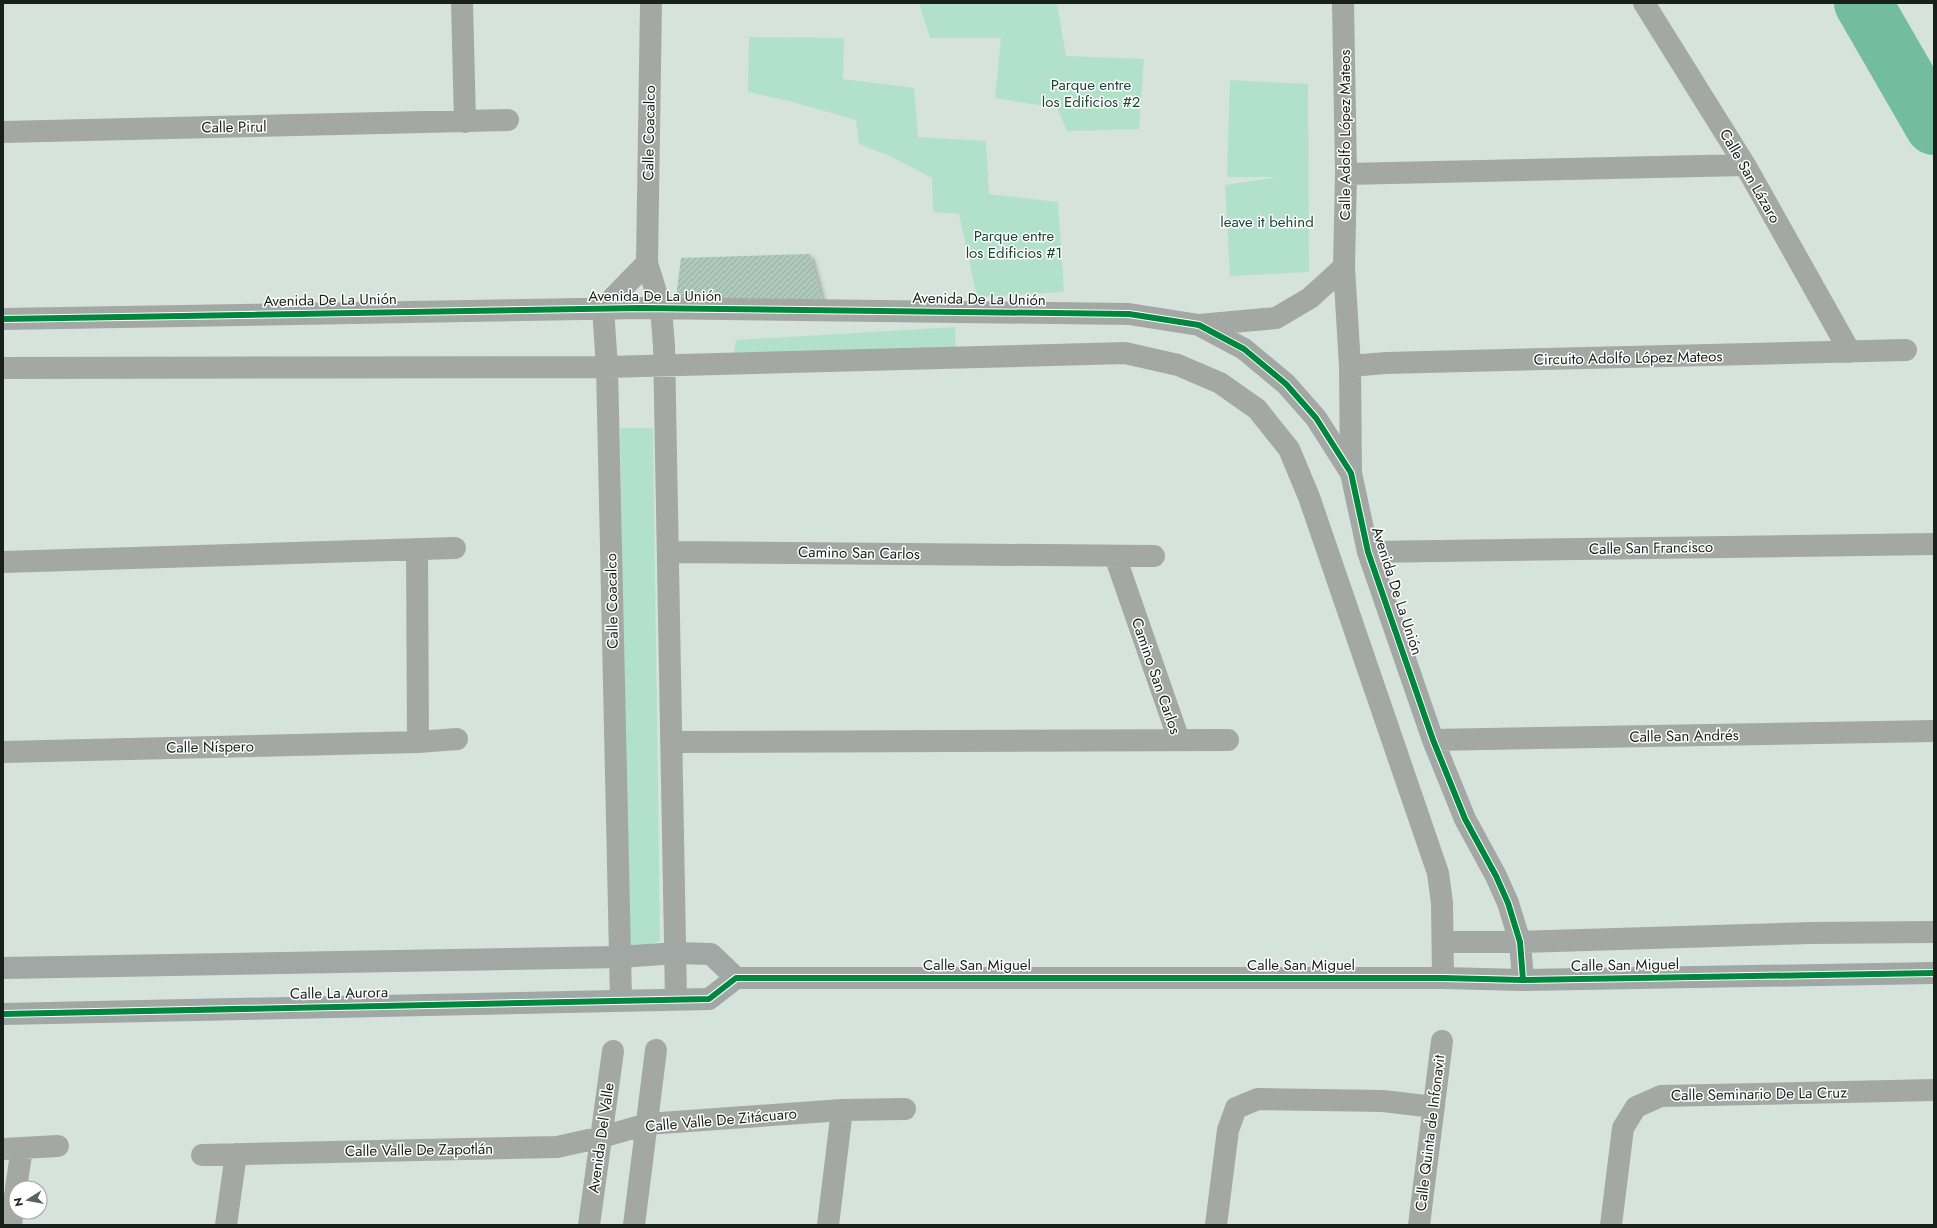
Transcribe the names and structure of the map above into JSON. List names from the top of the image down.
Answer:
{
  "streets": {
    "street": [
      "Calle Pirul",
      "Calle Coacalco",
      "Calle Adolfo López Mateos",
      "Calle San Lázaro",
      "Avenida De La Unión",
      "Circuito Adolfo López Mateos",
      "Calle San Francisco",
      "Camino San Carlos",
      "Calle San Andrés",
      "Calle Níspero",
      "Calle San Miguel",
      "Calle La Aurora",
      "Calle Seminario De La Cruz",
      "Calle Valle De Zitácuaro",
      "Calle Quinta de Infonavit",
      "Avenida Del Valle",
      "Calle Valle De Zapotlán"
    ]
  },
  "crossings": [
    ["Calle Coacalco", "Avenida De La Unión"],
    ["Calle Coacalco", "Camino San Carlos"],
    ["Calle Coacalco", "Calle La Aurora"],
    ["Calle Adolfo López Mateos", "Avenida De La Unión"],
    ["Calle Adolfo López Mateos", "Circuito Adolfo López Mateos"],
    ["Calle San Lázaro", "Circuito Adolfo López Mateos"],
    ["Avenida De La Unión", "Calle San Francisco"],
    ["Avenida De La Unión", "Calle San Andrés"],
    ["Avenida De La Unión", "Calle San Miguel"],
    ["Calle Valle De Zitácuaro", "Avenida Del Valle"],
    ["Calle Valle De Zitácuaro", "Calle Valle De Zapotlán"],
    ["Avenida Del Valle", "Calle Valle De Zapotlán"]
  ],
  "parks": ["Parque entre los Edificios #2", "leave it behind", "Parque entre los Edificios #1"],
  "north": "left"
}
